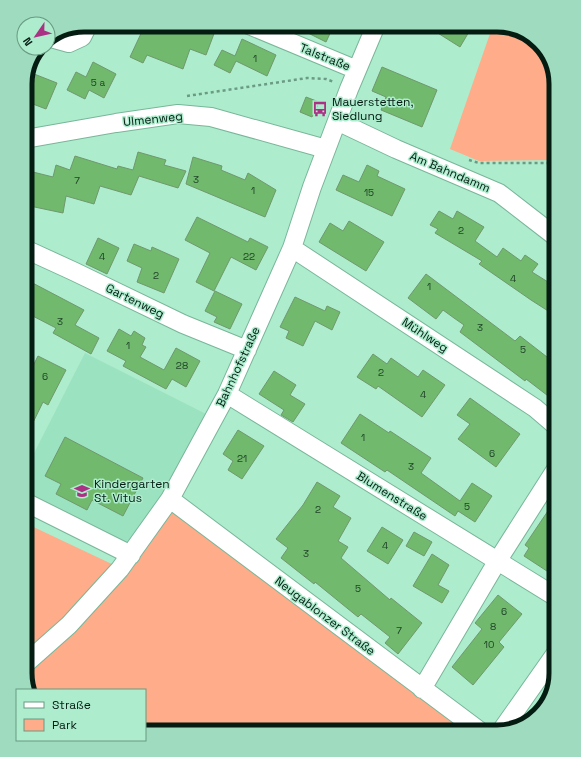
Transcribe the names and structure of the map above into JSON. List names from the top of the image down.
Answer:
{
  "streets": {
    "street": [
      "Talstraße",
      "Ulmenweg",
      "Am Bahndamm",
      "Gartenweg",
      "Mühlweg",
      "Bahnhofstraße",
      "Blumenstraße",
      "Neugablonzer Straße"
    ]
  },
  "crossings": [
    ["Talstraße", "Bahnhofstraße"],
    ["Ulmenweg", "Bahnhofstraße"],
    ["Am Bahndamm", "Bahnhofstraße"],
    ["Gartenweg", "Bahnhofstraße"],
    ["Mühlweg", "Bahnhofstraße"],
    ["Bahnhofstraße", "Blumenstraße"],
    ["Bahnhofstraße", "Neugablonzer Straße"]
  ],
  "places": {
    "bus stop": ["Mauerstetten, Siedlung"],
    "school or university": ["Kindergarten St. Vitus"]
  },
  "house_numbers": [
    "1",
    "5 a",
    "3",
    "7",
    "1",
    "15",
    "2",
    "4",
    "22",
    "2",
    "4",
    "1",
    "3",
    "3",
    "1",
    "5",
    "28",
    "2",
    "6",
    "4",
    "1",
    "6",
    "21",
    "3",
    "5",
    "2",
    "4",
    "3",
    "5",
    "6",
    "8",
    "7",
    "10"
  ],
  "legend": ["Straße", "Park"],
  "north": "bottom left"
}
